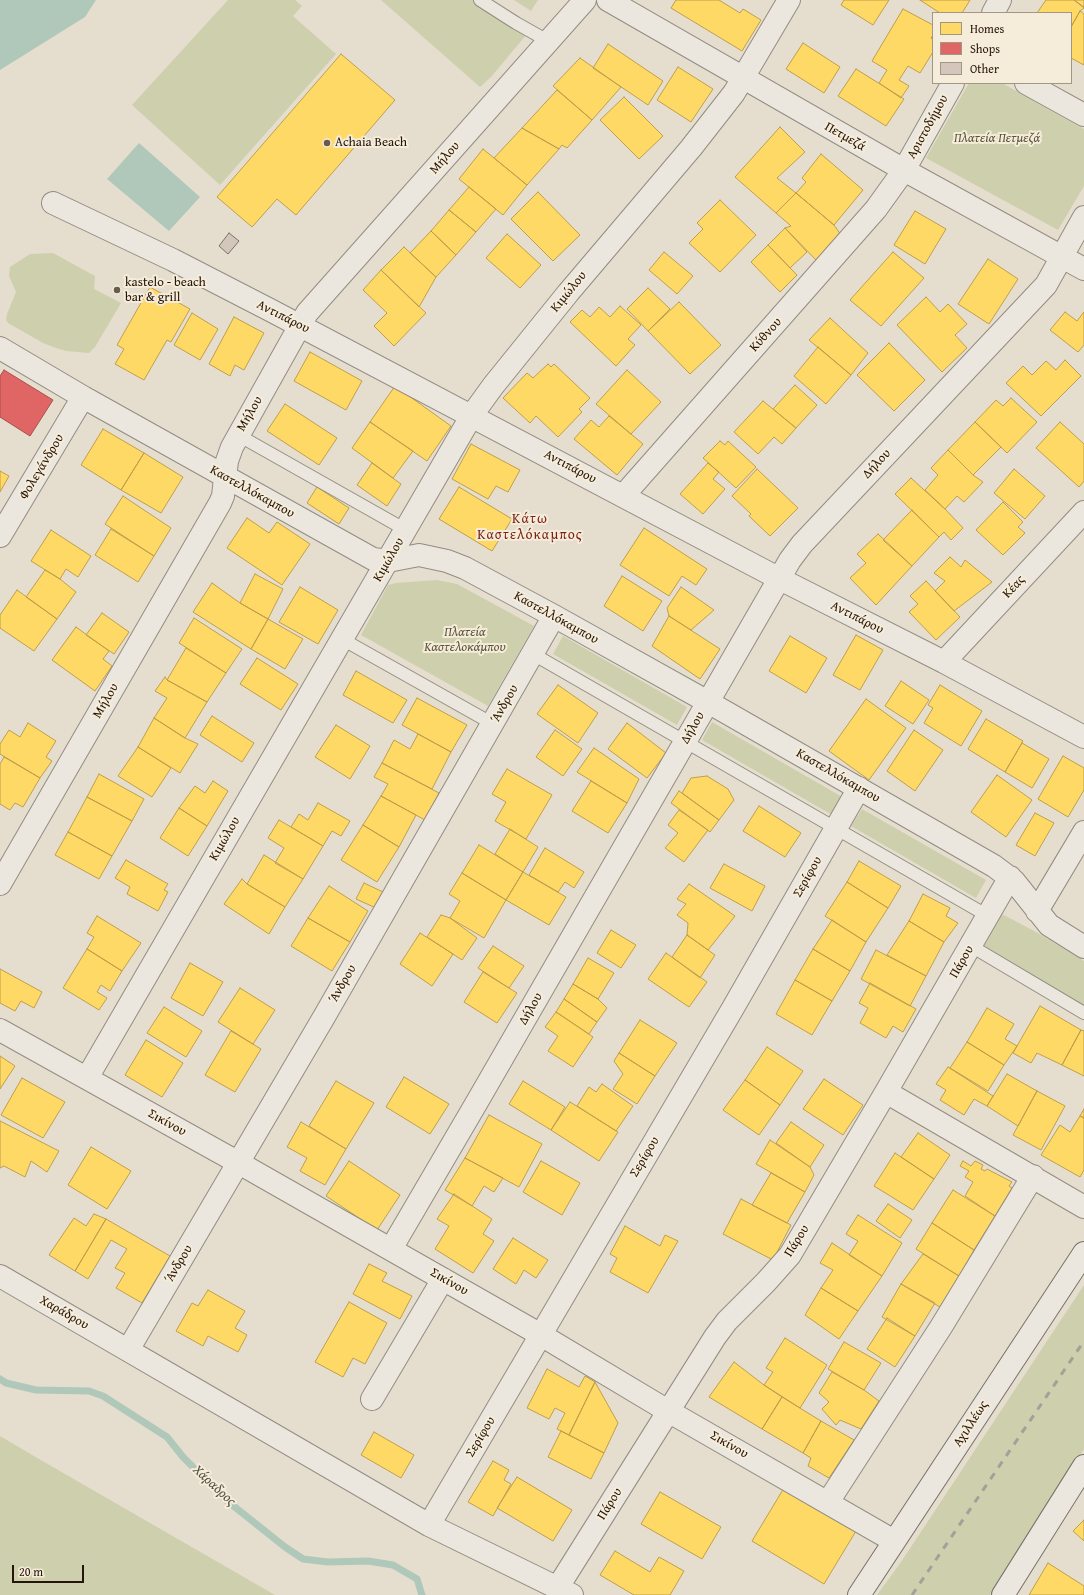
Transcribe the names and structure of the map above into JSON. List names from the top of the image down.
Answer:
{
  "streets": {
    "street": [
      "Αριστοδήμου",
      "Πετμεζά",
      "Μήλου",
      "Κιμώλου",
      "Αντιπάρου",
      "Κύθνου",
      "Δήλου",
      "Φολεγάνδρου",
      "Καστελλόκαμπου",
      "Κέας",
      "Άνδρου",
      "Σερίφου",
      "Πάρου",
      "Σικίνου",
      "Χαράδρου",
      "Αχιλλέως"
    ]
  },
  "crossings": [
    ["Αριστοδήμου", "Πετμεζά"],
    ["Αριστοδήμου", "Κύθνου"],
    ["Πετμεζά", "Κιμώλου"],
    ["Πετμεζά", "Κύθνου"],
    ["Πετμεζά", "Δήλου"],
    ["Μήλου", "Αντιπάρου"],
    ["Μήλου", "Καστελλόκαμπου"],
    ["Κιμώλου", "Αντιπάρου"],
    ["Κιμώλου", "Καστελλόκαμπου"],
    ["Κιμώλου", "Σικίνου"],
    ["Αντιπάρου", "Κύθνου"],
    ["Αντιπάρου", "Δήλου"],
    ["Αντιπάρου", "Κέας"],
    ["Δήλου", "Καστελλόκαμπου"],
    ["Δήλου", "Σικίνου"],
    ["Φολεγάνδρου", "Καστελλόκαμπου"],
    ["Καστελλόκαμπου", "Άνδρου"],
    ["Καστελλόκαμπου", "Σερίφου"],
    ["Καστελλόκαμπου", "Πάρου"],
    ["Άνδρου", "Σικίνου"],
    ["Άνδρου", "Χαράδρου"],
    ["Σερίφου", "Σικίνου"],
    ["Σερίφου", "Χαράδρου"],
    ["Πάρου", "Σικίνου"],
    ["Πάρου", "Χαράδρου"],
    ["Σικίνου", "Αχιλλέως"]
  ],
  "districts": ["Κάτω Καστελόκαμπος"],
  "water": ["Χάραδρος"],
  "parks": ["Πλατεία Πετμεζά", "Πλατεία Καστελοκάμπου"],
  "places": ["Achaia Beach", "kastelo - beach bar & grill"],
  "legend": ["Homes", "Shops", "Other"],
  "scale_bar": "20 m"
}
